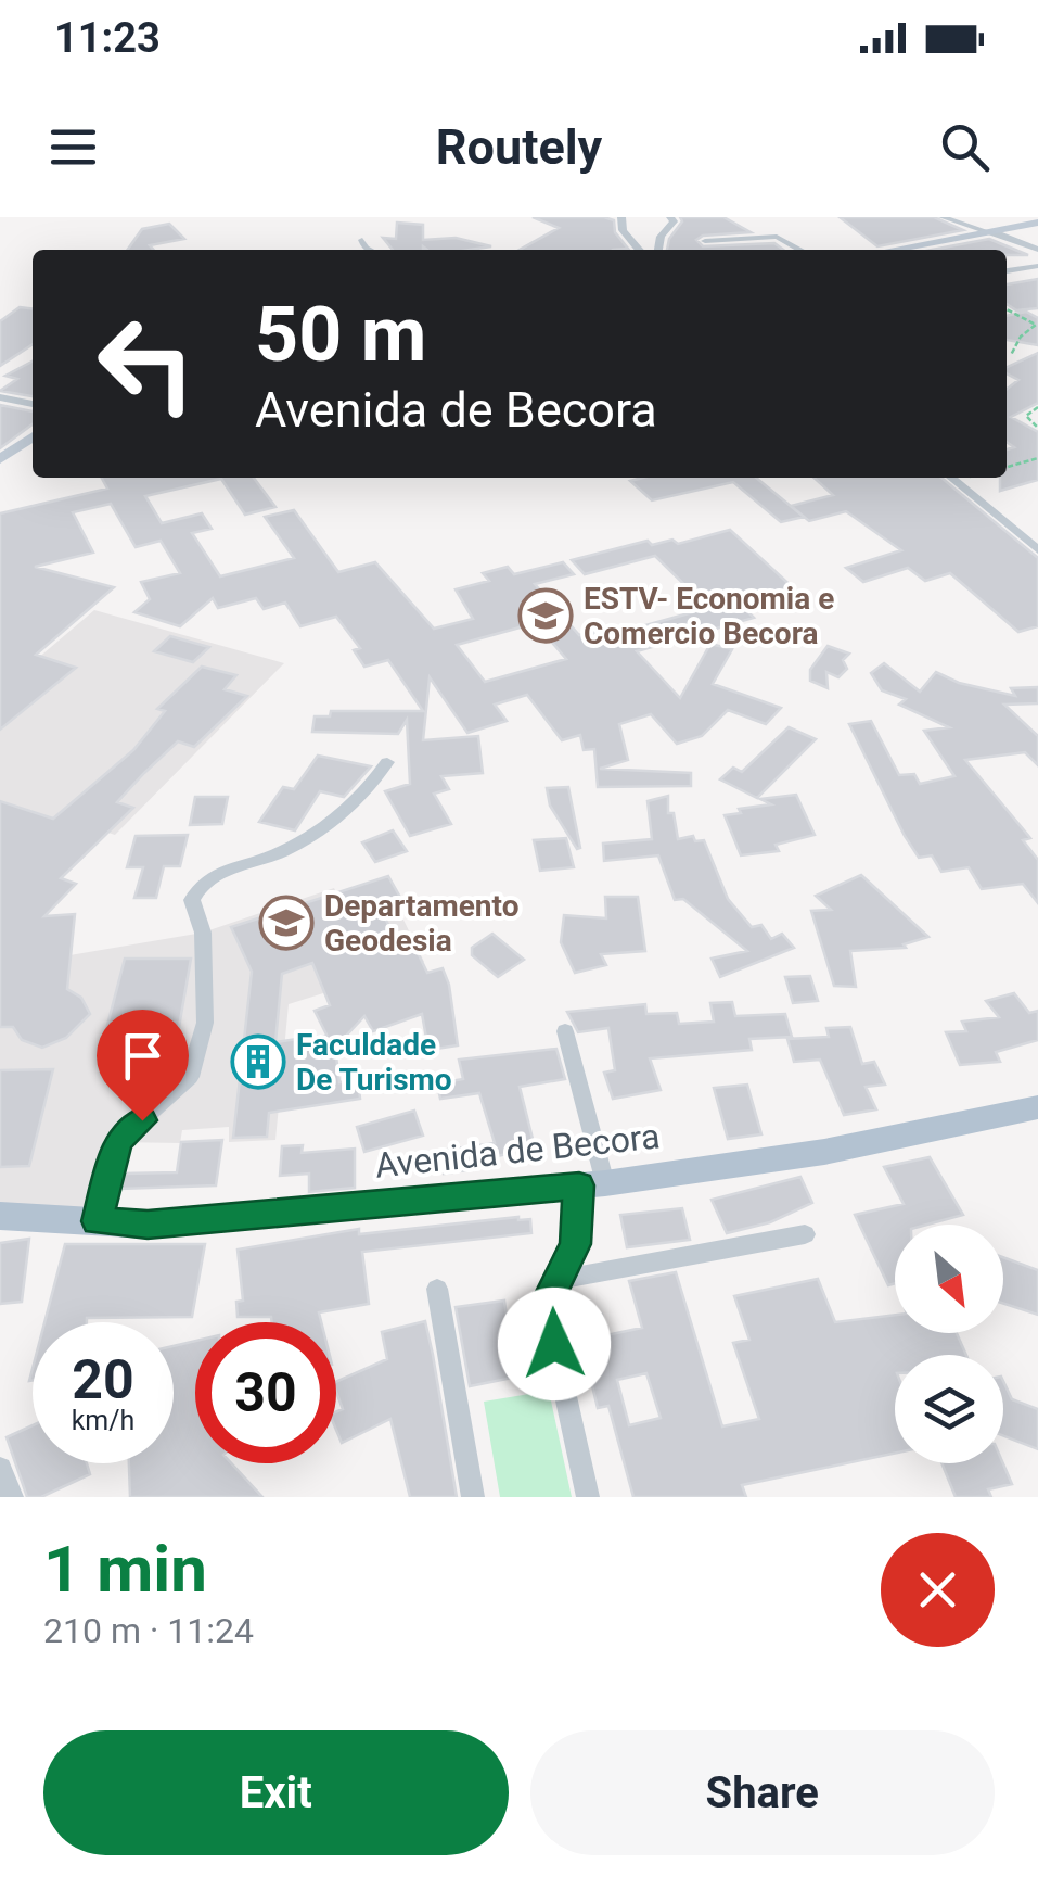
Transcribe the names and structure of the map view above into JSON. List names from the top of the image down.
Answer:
{
  "streets": {
    "main road": ["Avenida de Becora"]
  },
  "places": {
    "school or university": ["ESTV- Economia e Comercio Becora", "Departamento Geodesia"],
    "building": ["Faculdade De Turismo"]
  },
  "north": "bottom right",
  "page": {
    "status": "11:23",
    "header": "Routely",
    "turn": ["50 m", "Avenida de Becora"],
    "speed": "20 km/h",
    "limit": "30",
    "heading": ["1 min", "210 m · 11:24"],
    "buttons": ["Exit", "Share"]
  }
}
